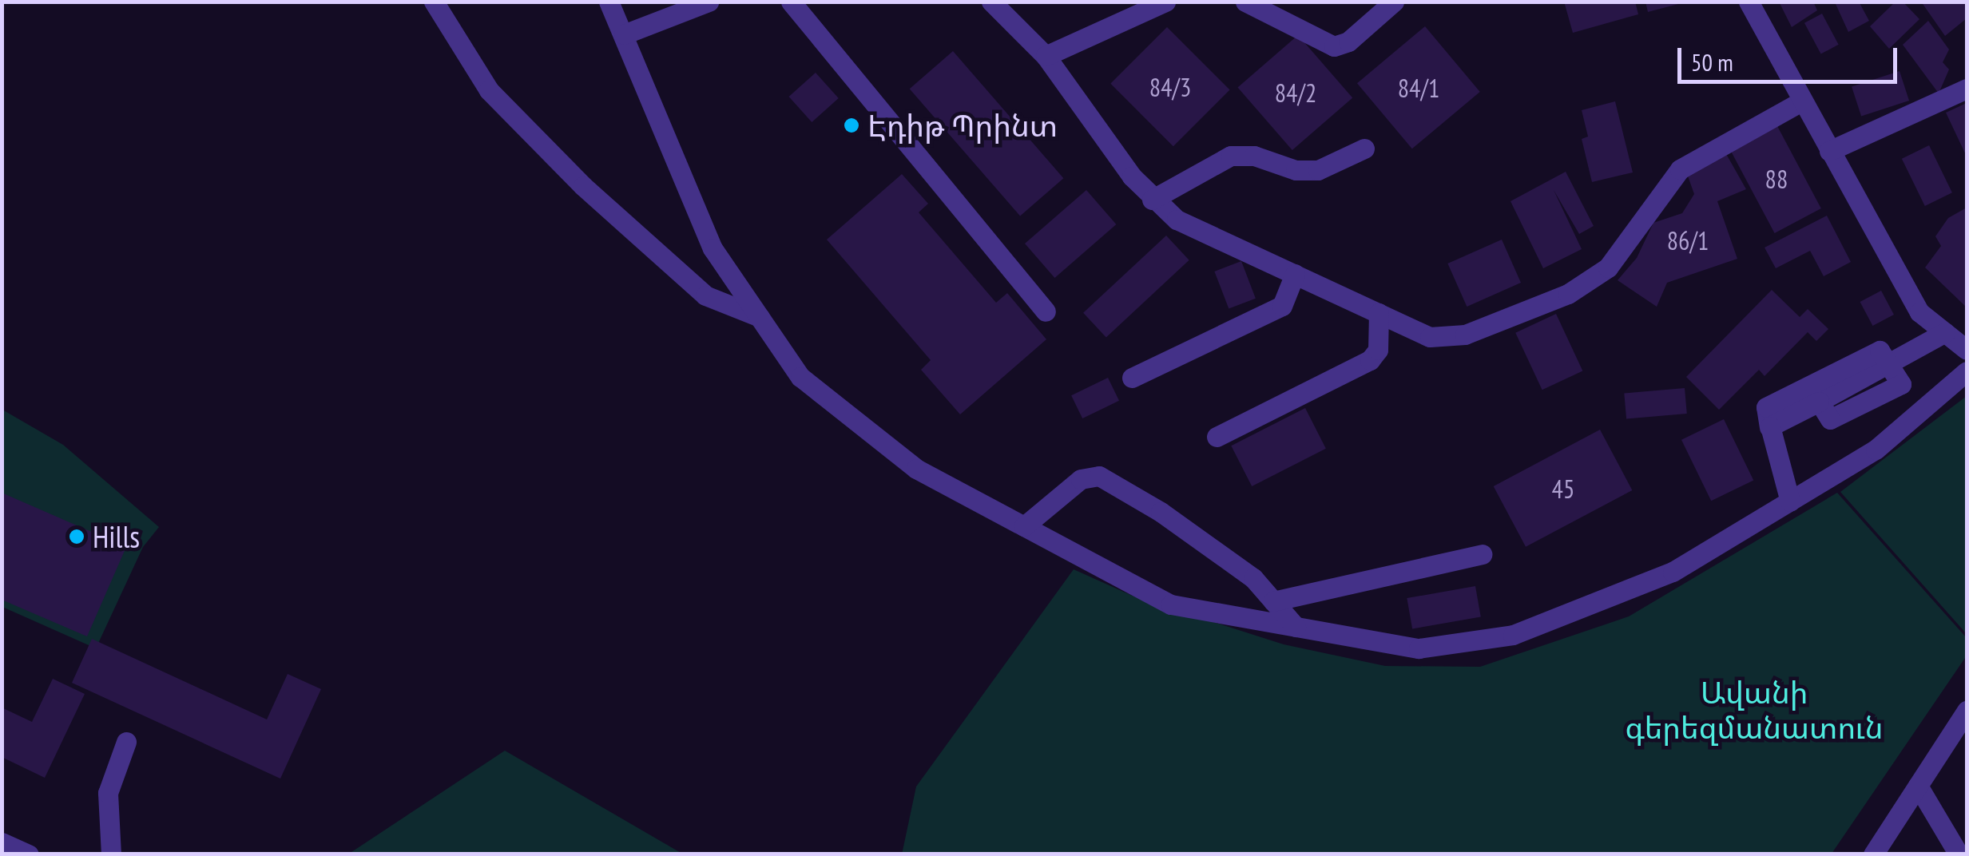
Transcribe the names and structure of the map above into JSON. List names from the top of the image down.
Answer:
{
  "parks": ["Ավանի գերեզմանատուն"],
  "places": ["Էդիթ Պրինտ", "Hills"],
  "house_numbers": [
    "84/3",
    "84/1",
    "84/2",
    "88",
    "86/1",
    "45"
  ],
  "scale_bar": "50 m"
}
